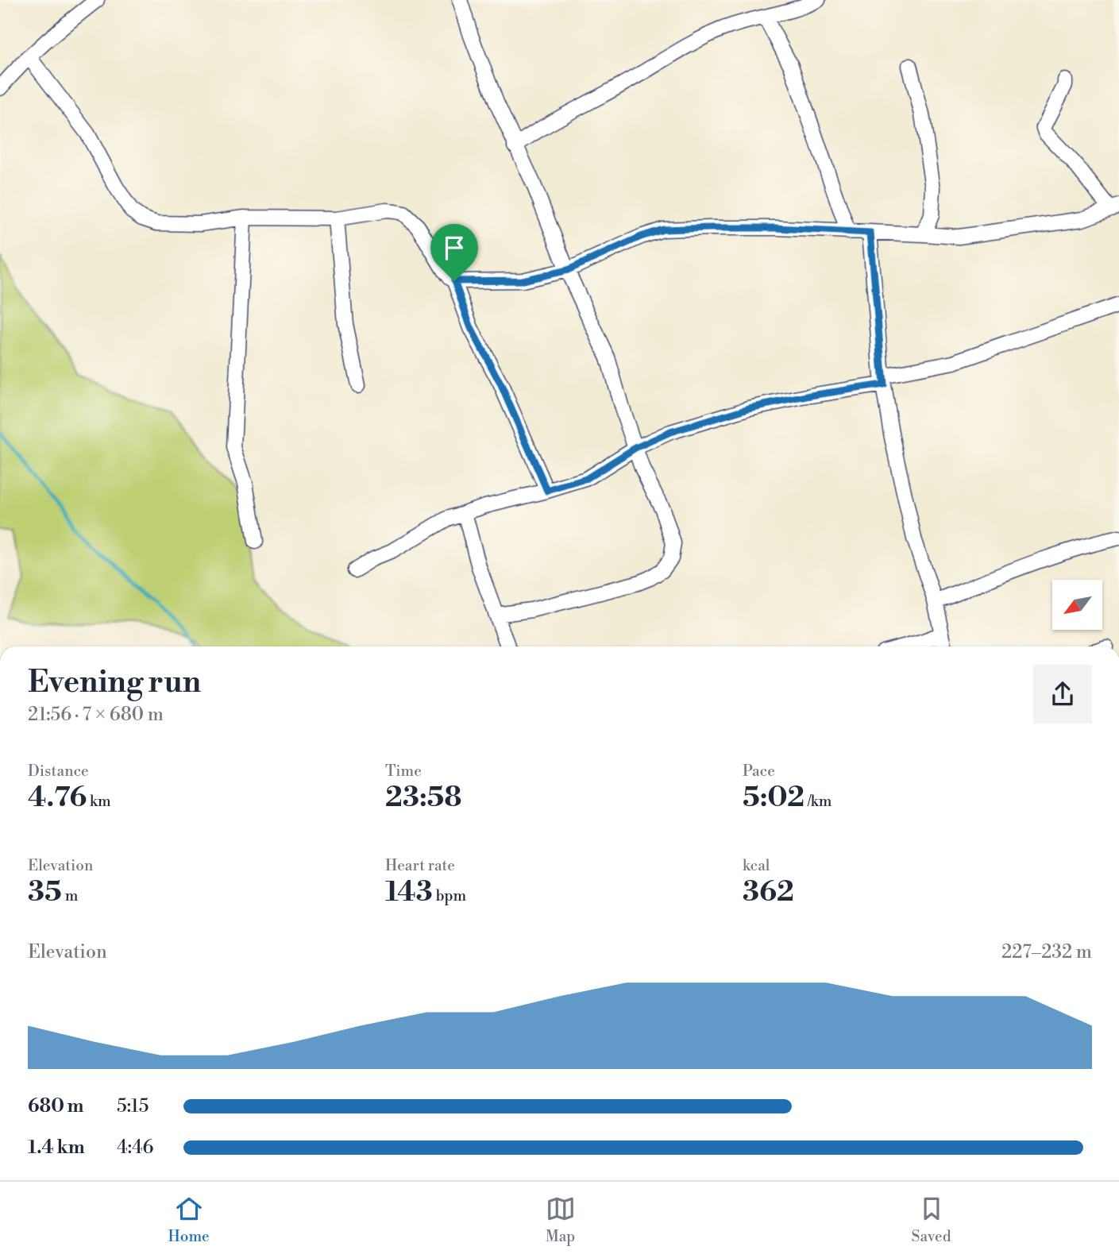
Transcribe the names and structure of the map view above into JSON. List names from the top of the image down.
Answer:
{
  "north": "bottom left",
  "page": {
    "heading": ["Evening run", "21:56 · 7 × 680 m"],
    "stats": [
      ["Distance", "4.76 km"],
      ["Time", "23:58"],
      ["Pace", "5:02 /km"],
      ["Elevation", "35 m"],
      ["Heart rate", "143 bpm"],
      ["kcal", "362"]
    ],
    "chart": ["Elevation", "227–232 m"],
    "list": [
      {
        "name": "680 m",
        "note": "5:15"
      },
      {
        "name": "1.4 km",
        "note": "4:46"
      }
    ],
    "tabs": ["Home", "Map", "Saved"]
  }
}
